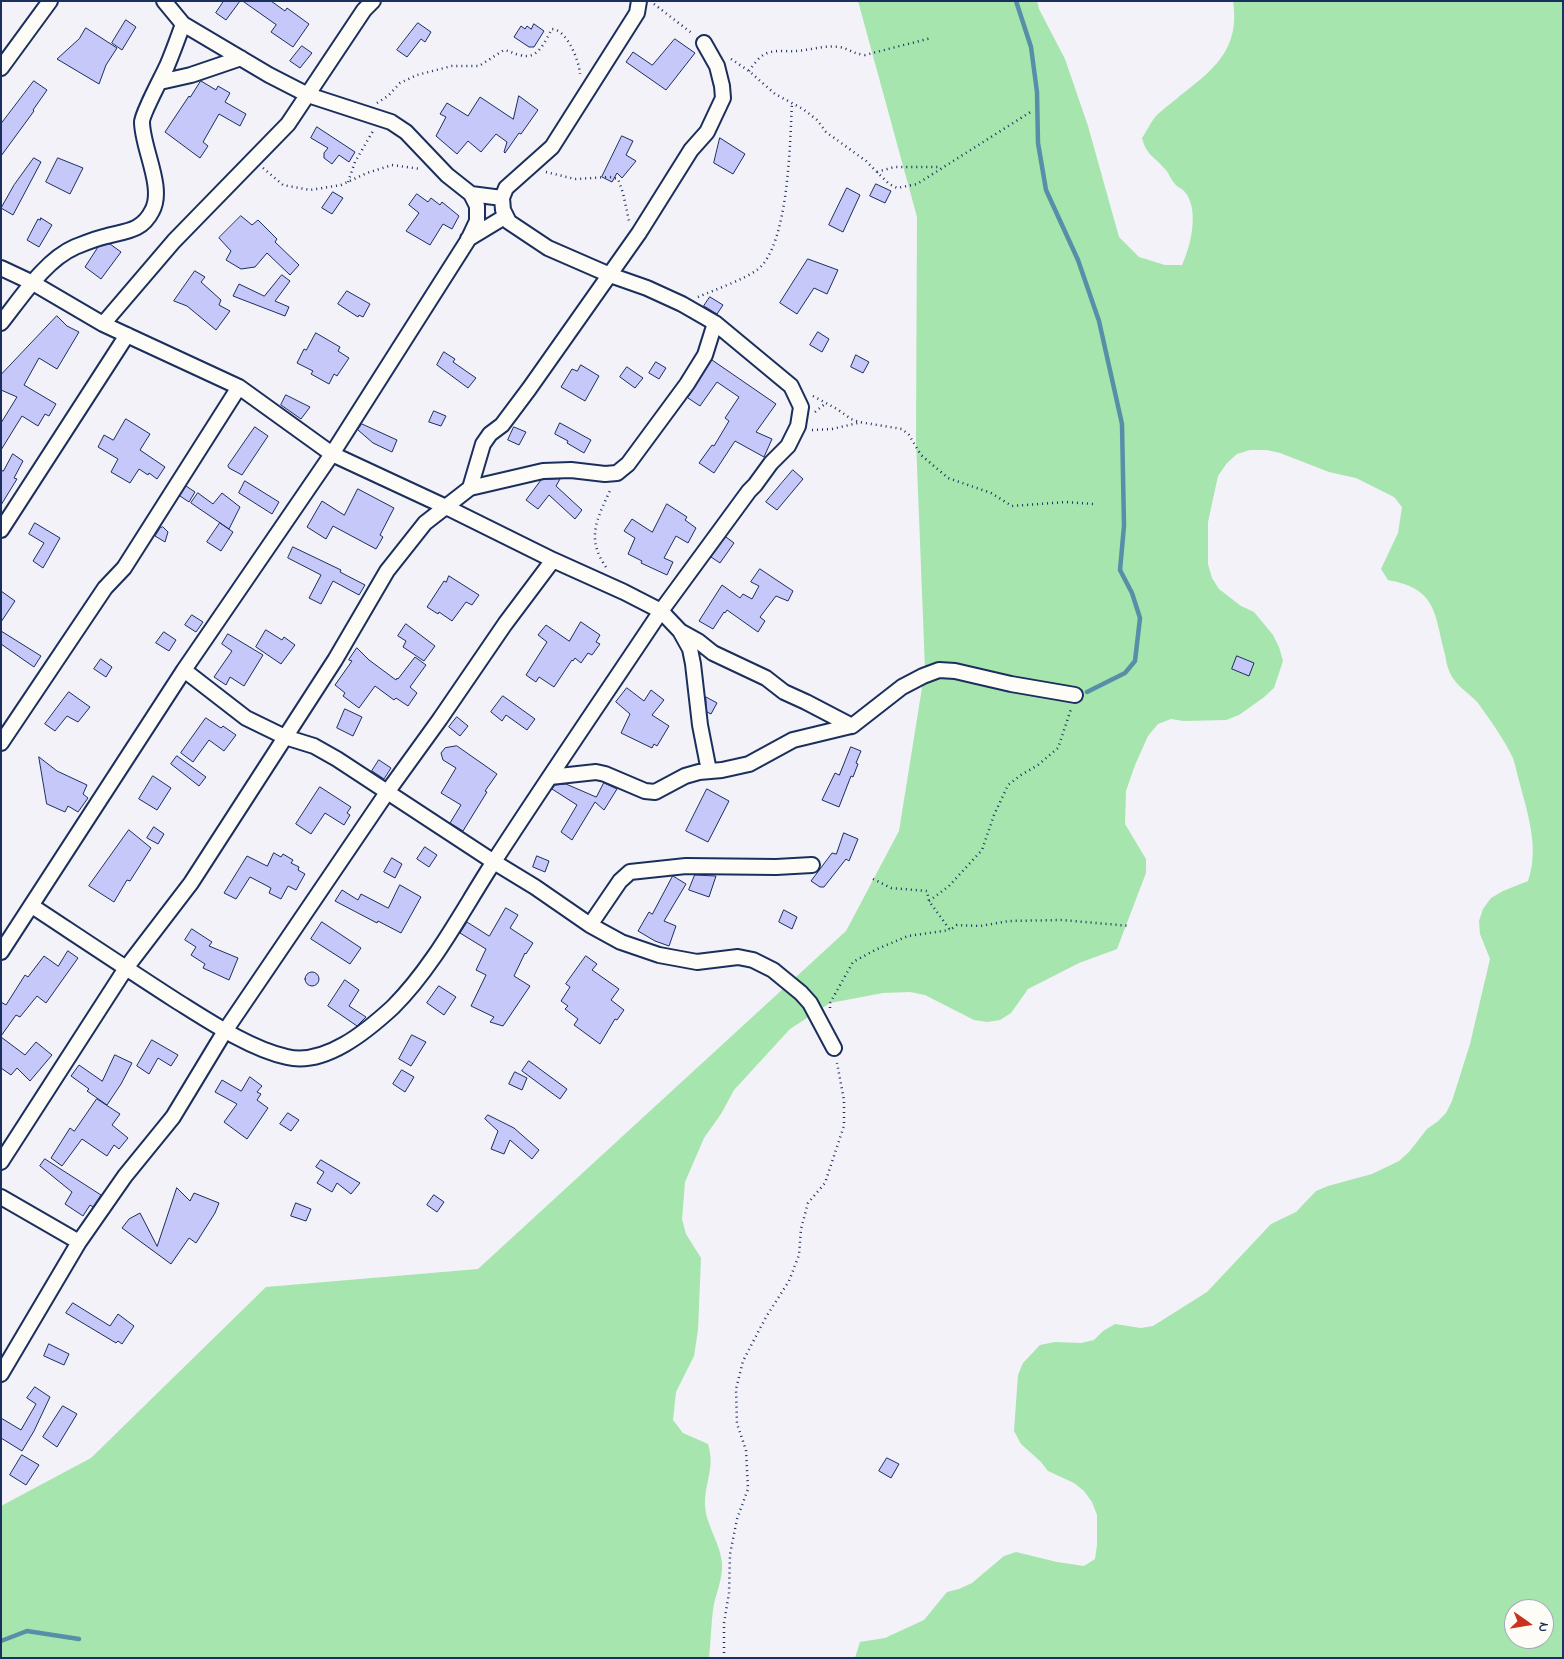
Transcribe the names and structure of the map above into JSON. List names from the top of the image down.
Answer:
{
  "north": "right"
}
